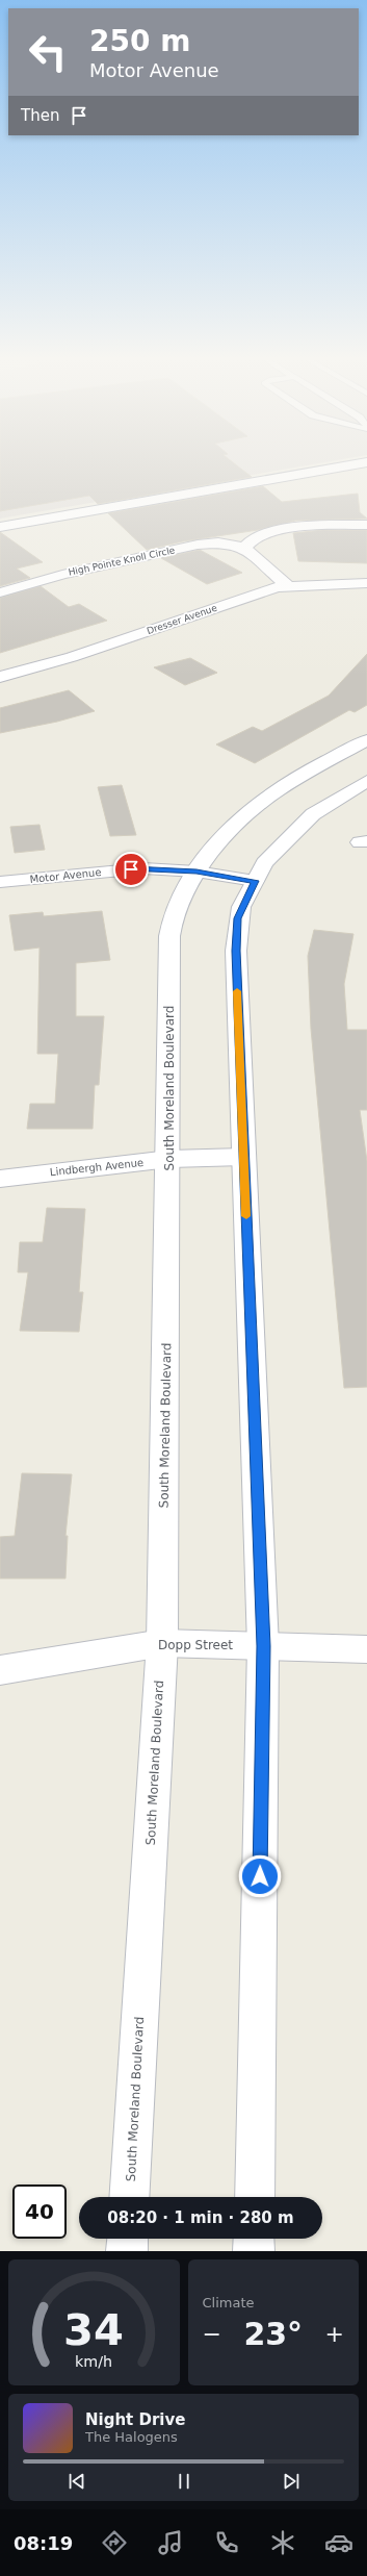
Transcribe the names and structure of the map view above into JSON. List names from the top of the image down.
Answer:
{
  "streets": {
    "street": [
      "High Pointe Knoll Circle",
      "Dresser Avenue",
      "Motor Avenue",
      "South Moreland Boulevard",
      "Lindbergh Avenue",
      "Dopp Street"
    ]
  },
  "crossings": [
    ["Motor Avenue", "South Moreland Boulevard"],
    ["South Moreland Boulevard", "Lindbergh Avenue"],
    ["South Moreland Boulevard", "Dopp Street"]
  ],
  "page": {
    "turn": ["250 m", "Motor Avenue"],
    "then": "Then",
    "limit": "40",
    "trip": "08:20 · 1 min · 280 m",
    "tile": "Climate",
    "heat": ["−", "23°", "+"],
    "song": ["Night Drive", "The Halogens"],
    "tabs": "08:19",
    "gauge": ["34", "km/h"]
  }
}
